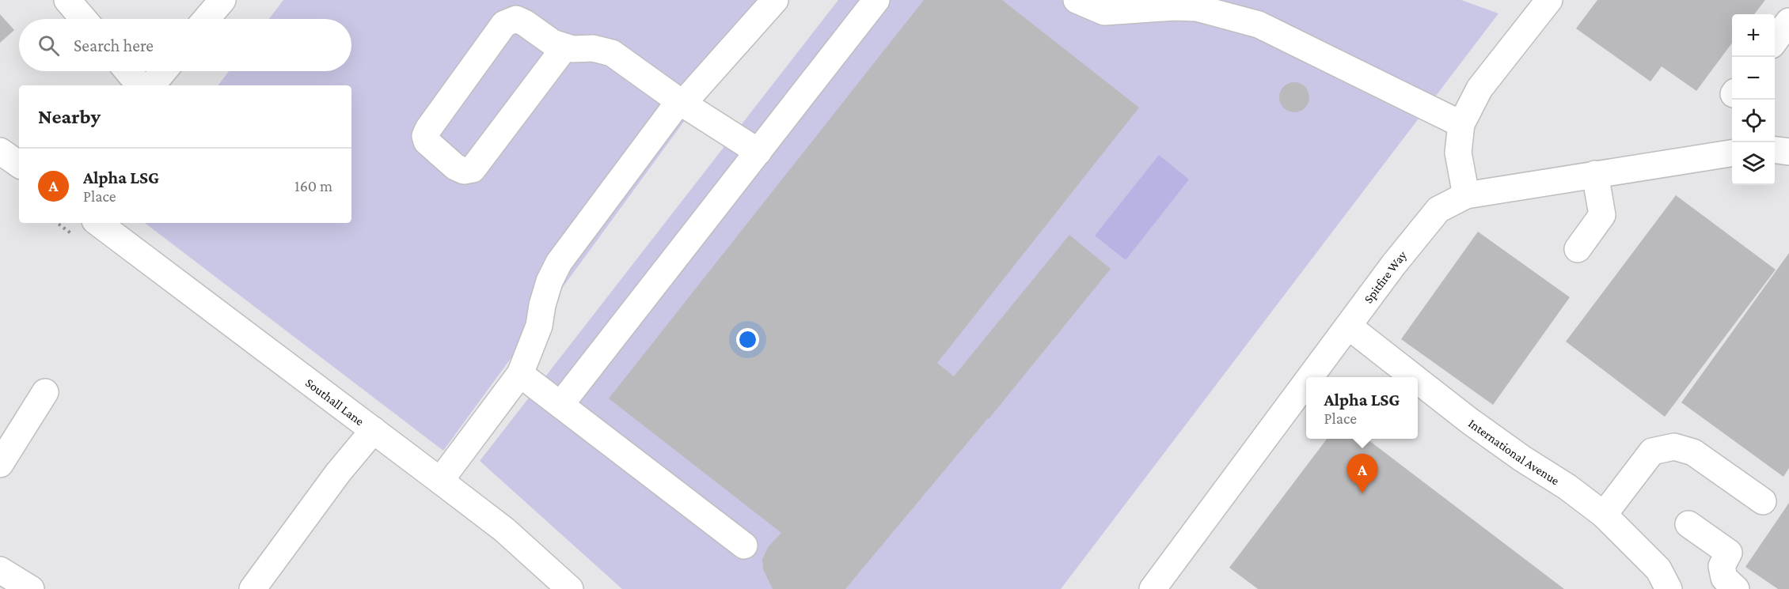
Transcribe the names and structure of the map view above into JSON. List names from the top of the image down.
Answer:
{
  "streets": {
    "street": ["Spitfire Way", "Southall Lane", "International Avenue"]
  },
  "crossings": [
    ["Spitfire Way", "International Avenue"]
  ],
  "page": {
    "map_buttons": ["+", "−"],
    "search": "Search here",
    "heading": "Nearby",
    "list": [
      {
        "mark": "A",
        "name": "Alpha LSG",
        "note": "Place",
        "value": "160 m"
      }
    ],
    "popup": ["Alpha LSG", "Place"],
    "pins": "A"
  }
}
